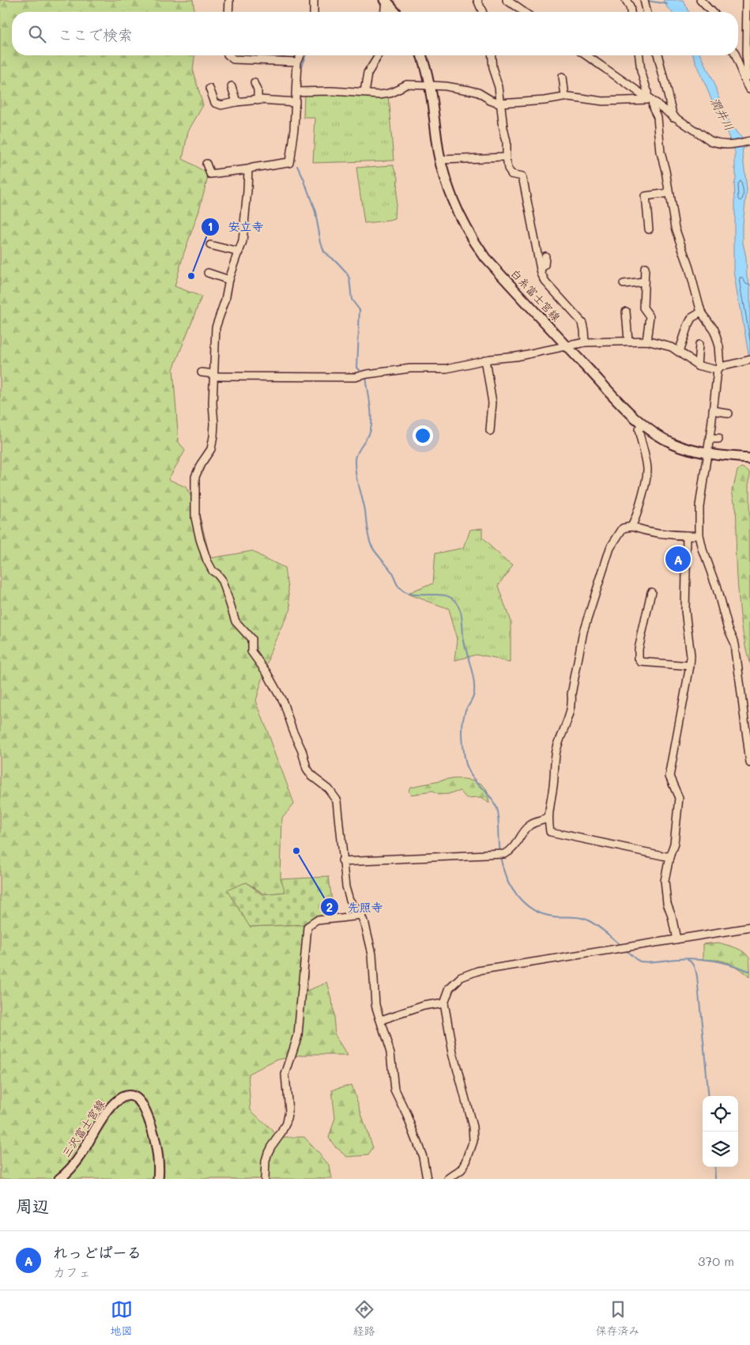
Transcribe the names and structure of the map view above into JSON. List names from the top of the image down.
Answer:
{
  "streets": {
    "main road": ["白糸富士宮線", "三沢富士宮線"]
  },
  "water": ["潤井川"],
  "places": ["安立寺", "先照寺"],
  "page": {
    "search": "ここで検索",
    "pins": "A",
    "heading": "周辺",
    "list": [
      {
        "mark": "A",
        "name": "れっどぱーる",
        "note": "カフェ",
        "value": "370 m"
      }
    ],
    "nav": ["地図", "経路", "保存済み"]
  }
}
